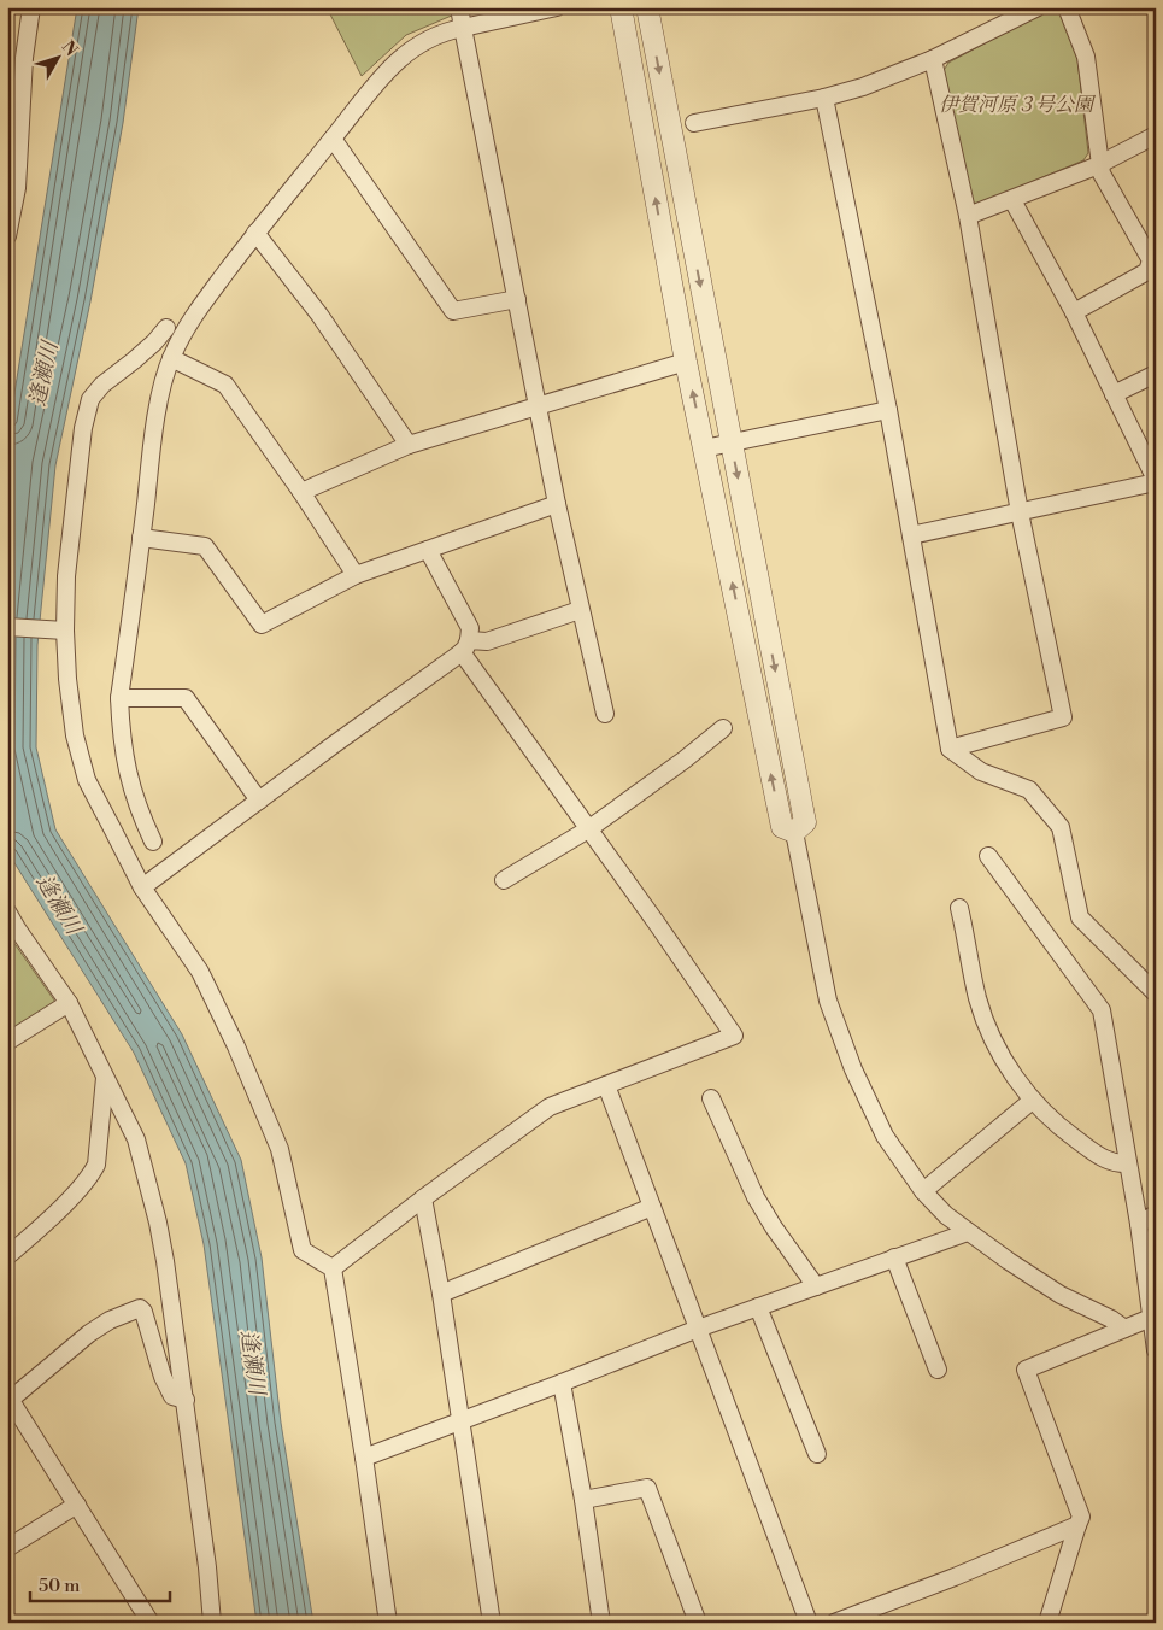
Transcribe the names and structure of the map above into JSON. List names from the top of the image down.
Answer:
{
  "water": ["逢瀬川"],
  "parks": ["伊賀河原３号公園"],
  "scale_bar": "50 m",
  "north": "top right"
}
